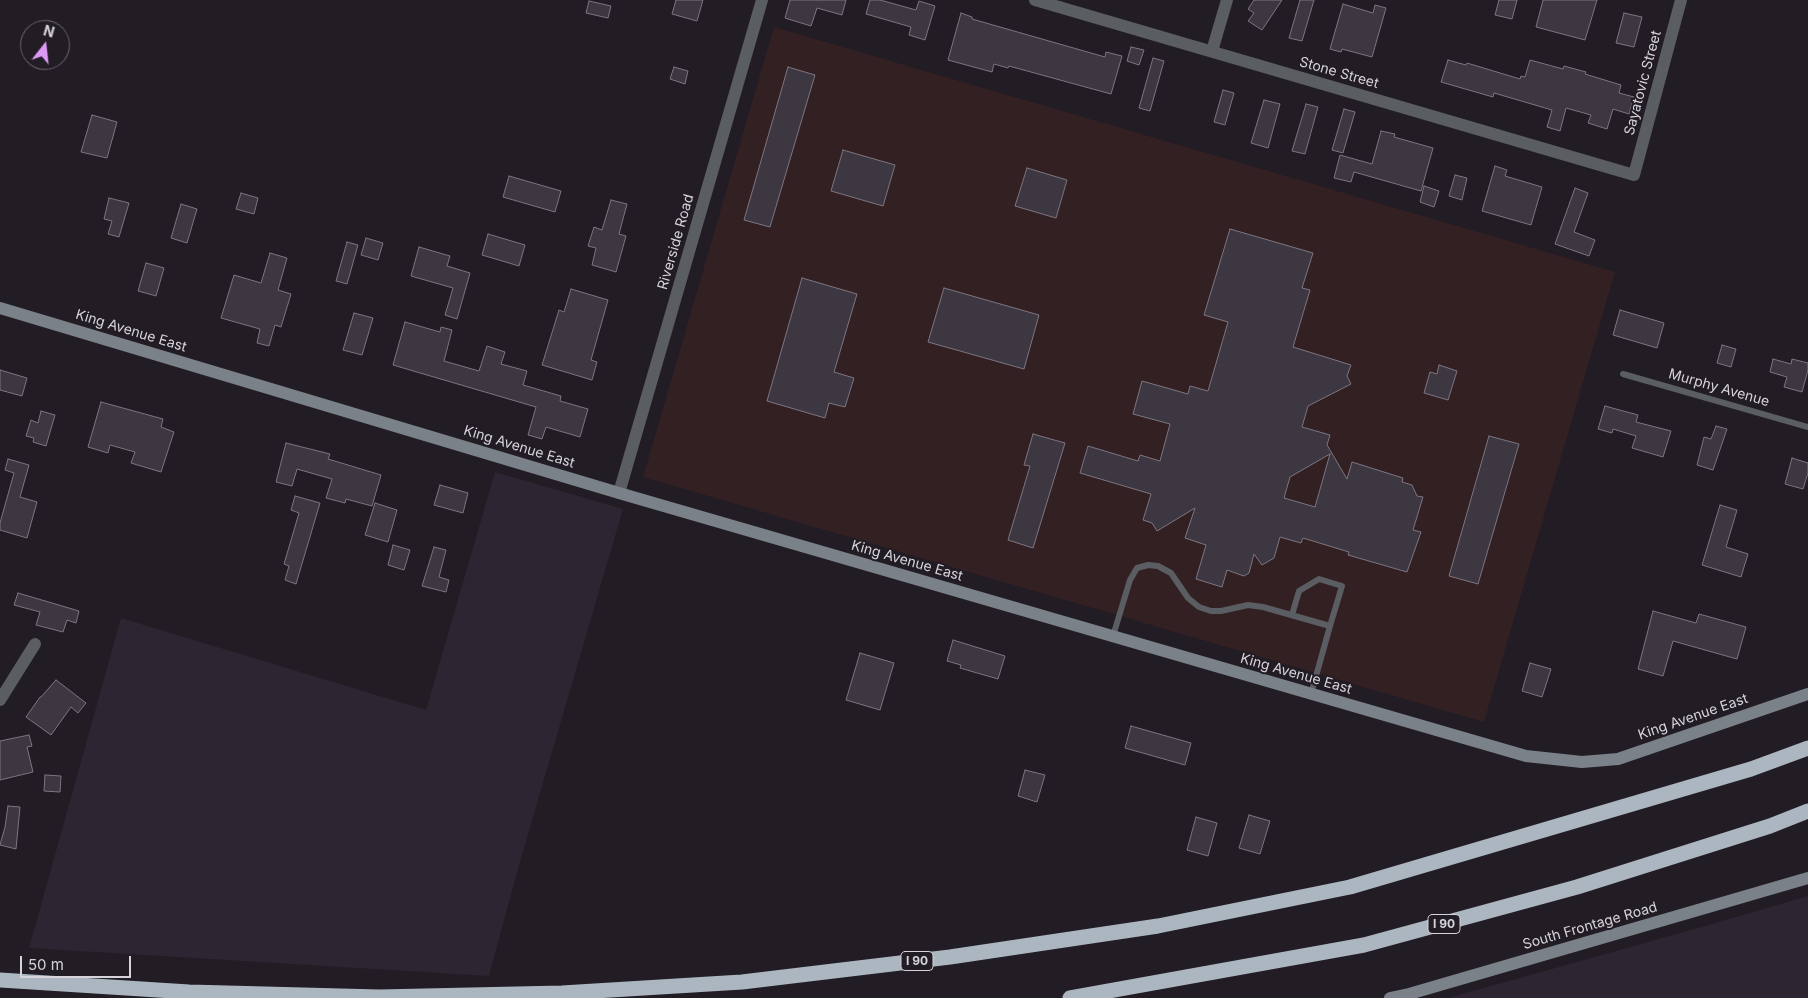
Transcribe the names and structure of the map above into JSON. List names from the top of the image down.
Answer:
{
  "streets": {
    "highway": ["I 90"],
    "main road": ["King Avenue East", "South Frontage Road"],
    "street": ["Stone Street", "Sayatovic Street", "Riverside Road"],
    "lane": ["Murphy Avenue"]
  },
  "crossings": [
    ["Stone Street", "Sayatovic Street"],
    ["Riverside Road", "King Avenue East"]
  ],
  "scale_bar": "50 m",
  "north": "top"
}
